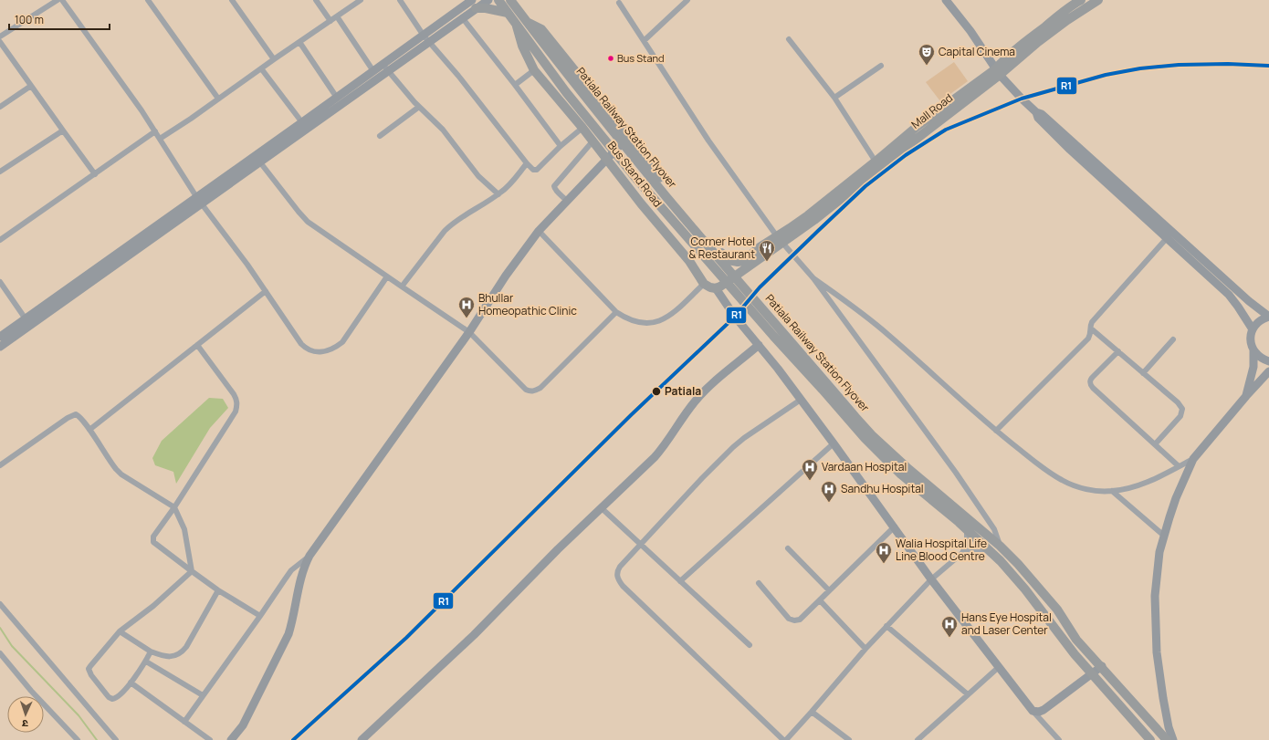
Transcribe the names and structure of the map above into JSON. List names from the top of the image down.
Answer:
{
  "streets": {
    "main road": ["Mall Road", "Patiala Railway Station Flyover", "Bus Stand Road"]
  },
  "crossings": [
    ["Mall Road", "Bus Stand Road"],
    ["Patiala Railway Station Flyover", "Bus Stand Road"]
  ],
  "places": {
    "other": ["Bus Stand", "Patiala"],
    "theatre": ["Capital Cinema"],
    "restaurant": ["Corner Hotel & Restaurant"],
    "hospital": [
      "Bhullar Homeopathic Clinic",
      "Vardaan Hospital",
      "Sandhu Hospital",
      "Walia Hospital Life Line Blood Centre",
      "Hans Eye Hospital and Laser Center"
    ]
  },
  "lines": ["transit line R1"],
  "scale_bar": "100 m",
  "north": "bottom"
}
